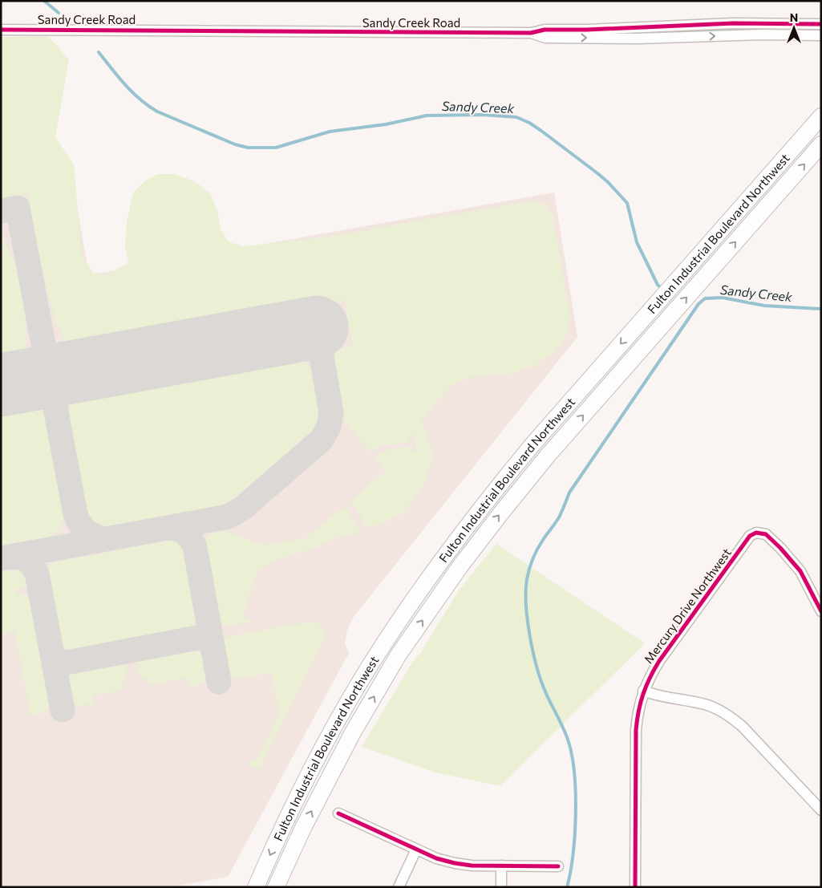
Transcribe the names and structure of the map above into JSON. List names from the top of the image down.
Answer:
{
  "streets": {
    "main road": ["Fulton Industrial Boulevard Northwest"],
    "street": ["Sandy Creek Road", "Mercury Drive Northwest"]
  },
  "water": ["Sandy Creek"],
  "north": "top"
}
